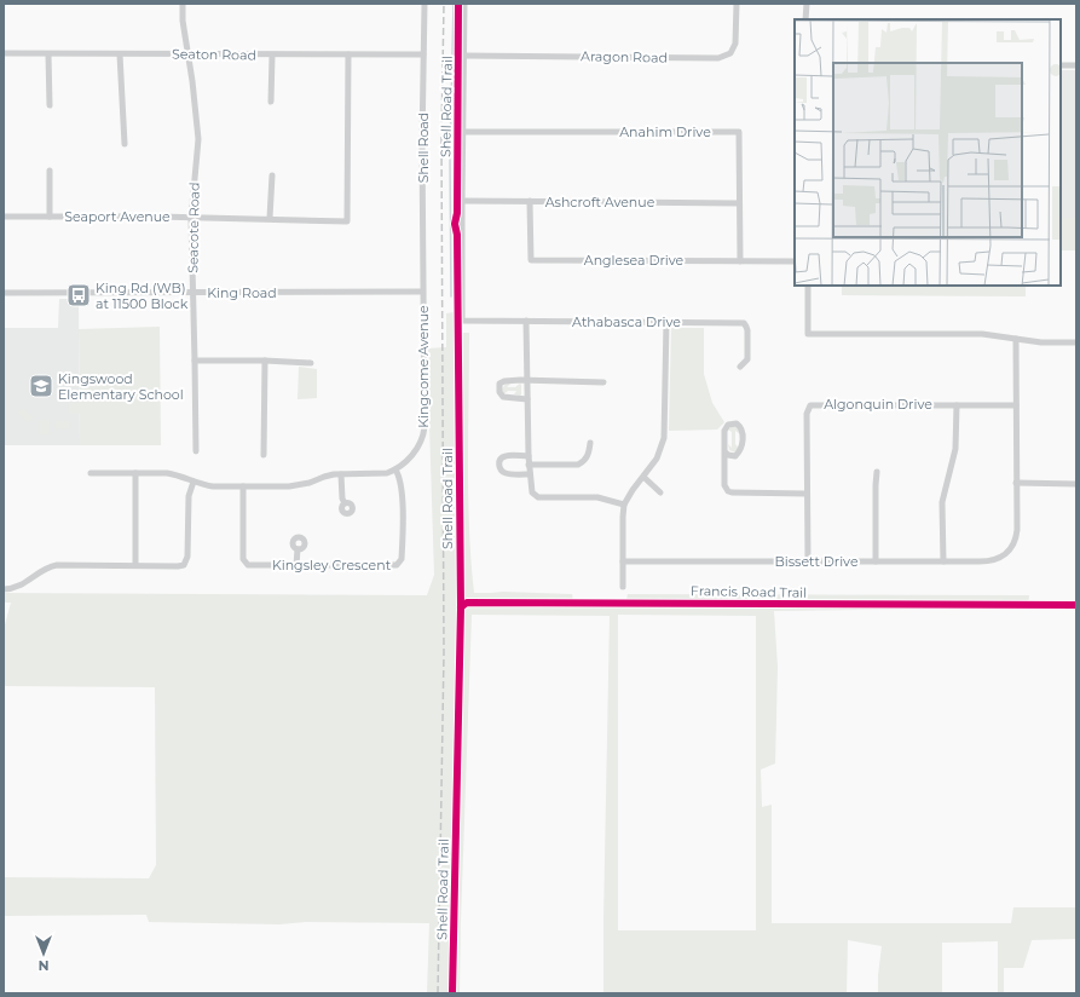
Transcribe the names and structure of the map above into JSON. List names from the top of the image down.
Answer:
{
  "streets": {
    "street": [
      "Seaton Road",
      "Aragon Road",
      "Anahim Drive",
      "Shell Road",
      "Ashcroft Avenue",
      "Seaport Avenue",
      "Seacote Road",
      "Anglesea Drive",
      "King Road",
      "Athabasca Drive",
      "Kingcome Avenue",
      "Algonquin Drive",
      "Bissett Drive",
      "Kingsley Crescent"
    ],
    "cycle path": ["Shell Road Trail", "Francis Road Trail"]
  },
  "crossings": [
    ["Seaton Road", "Shell Road"],
    ["Seaton Road", "Seaport Avenue"],
    ["Seaton Road", "Seacote Road"],
    ["Anahim Drive", "Ashcroft Avenue"],
    ["Anahim Drive", "Anglesea Drive"],
    ["Shell Road", "King Road"],
    ["Shell Road", "Kingcome Avenue"],
    ["Ashcroft Avenue", "Anglesea Drive"],
    ["Ashcroft Avenue", "Athabasca Drive"],
    ["Seaport Avenue", "Seacote Road"],
    ["Seacote Road", "King Road"],
    ["King Road", "Kingcome Avenue"],
    ["Kingcome Avenue", "Kingsley Crescent"],
    ["Algonquin Drive", "Bissett Drive"]
  ],
  "places": {
    "bus stop": ["King Rd (WB) at 11500 Block"],
    "school or university": ["Kingswood Elementary School"]
  },
  "north": "bottom"
}
